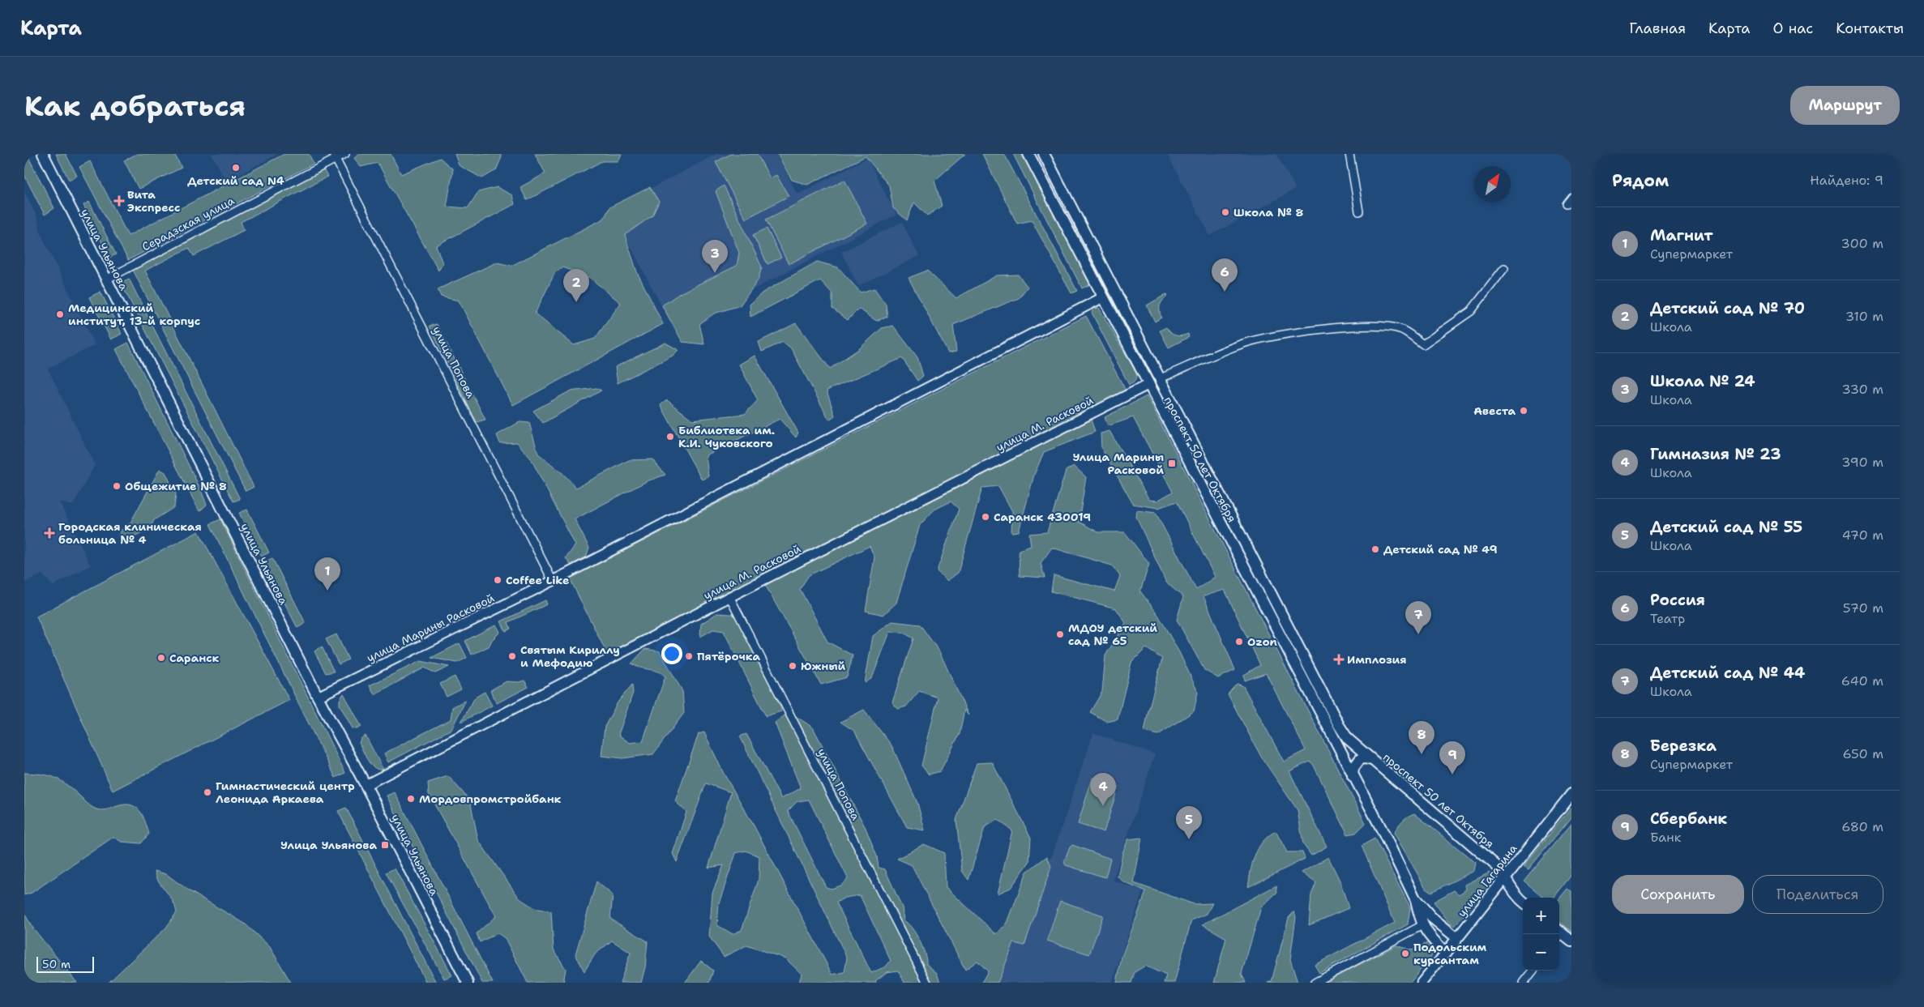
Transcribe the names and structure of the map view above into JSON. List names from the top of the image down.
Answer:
{
  "streets": {
    "main road": [
      "улица Ульянова",
      "улица М. Расковой",
      "проспект 50 лет Октября",
      "улица Гагарина"
    ],
    "street": ["Серадзская улица", "улица Попова", "улица Марины Расковой"]
  },
  "crossings": [
    ["Серадзская улица", "улица Ульянова"],
    ["Серадзская улица", "улица Попова"],
    ["улица Ульянова", "улица М. Расковой"],
    ["улица Ульянова", "улица Марины Расковой"],
    ["улица Попова", "улица М. Расковой"],
    ["улица Попова", "улица Марины Расковой"],
    ["улица М. Расковой", "проспект 50 лет Октября"],
    ["проспект 50 лет Октября", "улица Гагарина"]
  ],
  "places": {
    "other": [
      "Детский сад N4",
      "Школа № 8",
      "Медицинский институт, 13-й корпус",
      "Авеста",
      "Библиотека им. К.И. Чуковского",
      "Общежитие № 8",
      "Саранск 430019",
      "Детский сад № 49",
      "Coffee Like",
      "МДОУ детский сад № 65",
      "Ozon",
      "Святым Кириллу и Мефодию",
      "Пятёрочка",
      "Саранск",
      "Южный",
      "Гимнастический центр Леонида Аркаева",
      "Мордовпромстройбанк",
      "Подольским курсантам"
    ],
    "health": ["Вита Экспресс", "Городская клиническая больница № 4", "Имплозия"],
    "transit": ["Улица Марины Расковой", "Улица Ульянова"]
  },
  "scale_bar": "50 m",
  "north": "top right",
  "page": {
    "header": "Карта",
    "nav": [
      "Главная",
      "Карта",
      "О нас",
      "Контакты"
    ],
    "buttons": [
      "Маршрут",
      ["Сохранить", "Поделиться"]
    ],
    "title": "Как добраться",
    "heading": ["Рядом", "Найдено: 9"],
    "list": [
      {
        "mark": "1",
        "name": "Магнит",
        "note": "Супермаркет",
        "value": "300 m"
      },
      {
        "mark": "2",
        "name": "Детский сад № 70",
        "note": "Школа",
        "value": "310 m"
      },
      {
        "mark": "3",
        "name": "Школа № 24",
        "note": "Школа",
        "value": "330 m"
      },
      {
        "mark": "4",
        "name": "Гимназия № 23",
        "note": "Школа",
        "value": "390 m"
      },
      {
        "mark": "5",
        "name": "Детский сад № 55",
        "note": "Школа",
        "value": "470 m"
      },
      {
        "mark": "6",
        "name": "Россия",
        "note": "Театр",
        "value": "570 m"
      },
      {
        "mark": "7",
        "name": "Детский сад № 44",
        "note": "Школа",
        "value": "640 m"
      },
      {
        "mark": "8",
        "name": "Березка",
        "note": "Супермаркет",
        "value": "650 m"
      },
      {
        "mark": "9",
        "name": "Сбербанк",
        "note": "Банк",
        "value": "680 m"
      }
    ],
    "pins": [
      "3",
      "6",
      "2",
      "1",
      "7",
      "8",
      "9",
      "4",
      "5"
    ],
    "map_buttons": ["+", "−"],
    "scale": "50 m"
  }
}
